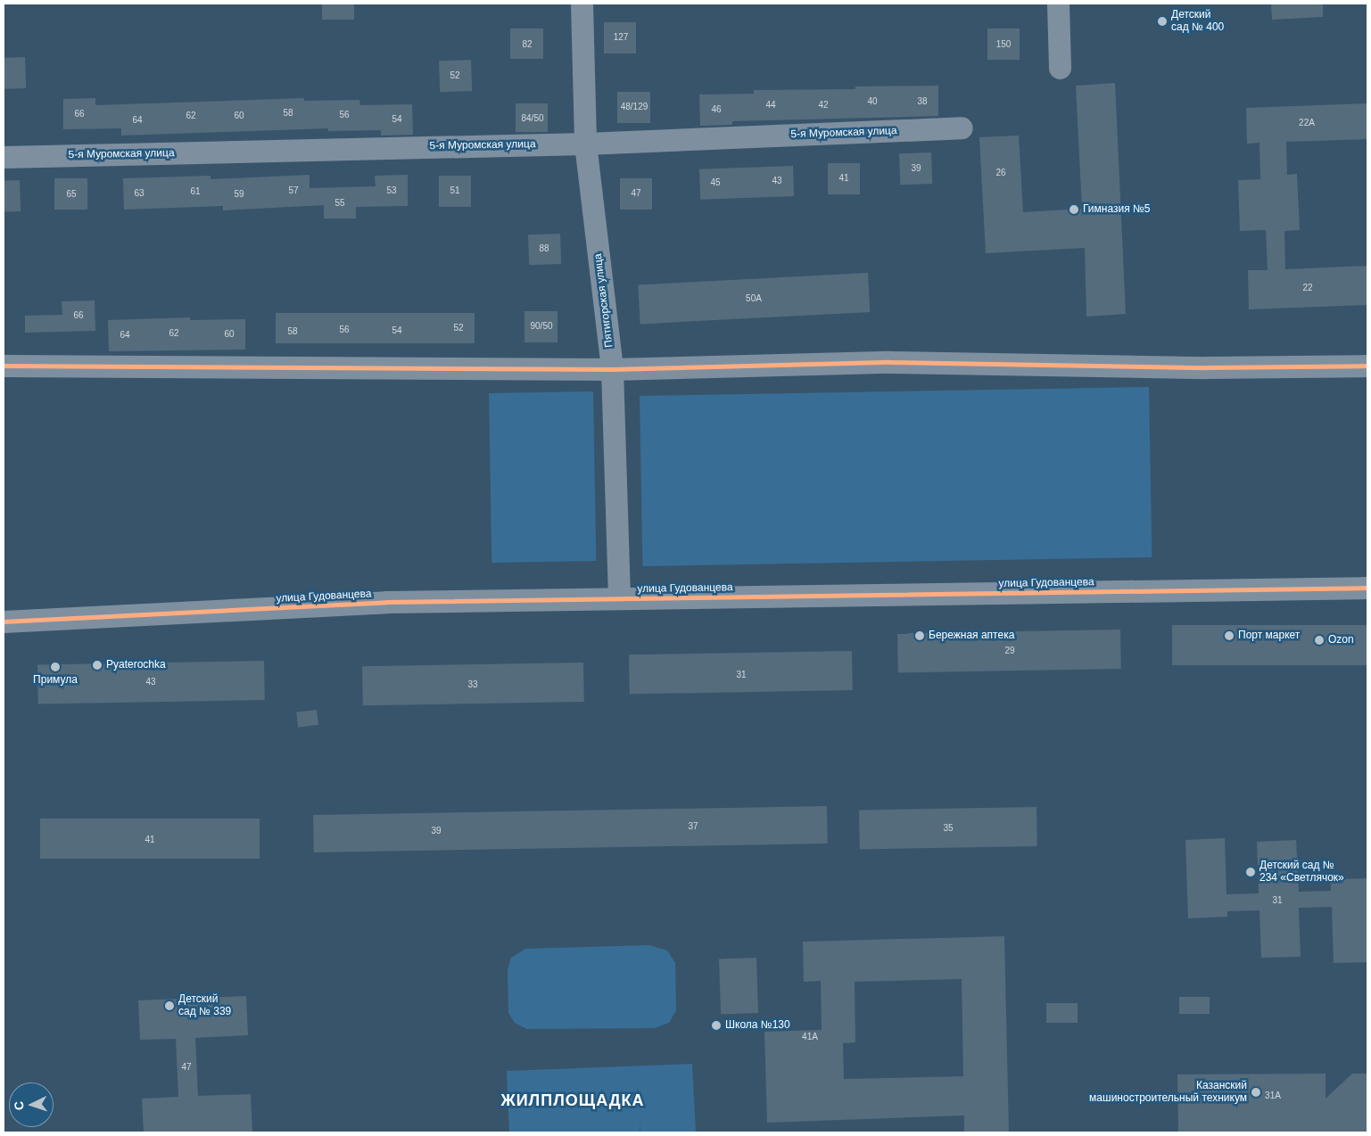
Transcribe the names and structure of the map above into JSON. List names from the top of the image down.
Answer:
{
  "streets": {
    "street": ["5-я Муромская улица", "Пятигорская улица", "улица Гудованцева"]
  },
  "crossings": [
    ["5-я Муромская улица", "Пятигорская улица"],
    ["Пятигорская улица", "улица Гудованцева"]
  ],
  "districts": ["ЖИЛПЛОЩАДКА"],
  "places": [
    "Детский сад № 400",
    "Гимназия №5",
    "Бережная аптека",
    "Порт маркет",
    "Ozon",
    "Pyaterochka",
    "Примула",
    "Детский сад № 234 «Светлячок»",
    "Детский сад № 339",
    "Школа №130",
    "Казанский машиностроительный техникум"
  ],
  "house_numbers": [
    "127",
    "82",
    "150",
    "52",
    "40",
    "38",
    "44",
    "42",
    "48/129",
    "46",
    "58",
    "66",
    "56",
    "62",
    "60",
    "84/50",
    "54",
    "64",
    "22А",
    "39",
    "26",
    "41",
    "43",
    "45",
    "57",
    "53",
    "51",
    "61",
    "63",
    "47",
    "65",
    "59",
    "55",
    "88",
    "22",
    "50А",
    "66",
    "90/50",
    "52",
    "56",
    "54",
    "58",
    "62",
    "60",
    "64",
    "29",
    "31",
    "43",
    "33",
    "37",
    "35",
    "39",
    "41",
    "31",
    "41А",
    "47",
    "31А"
  ],
  "north": "left"
}
